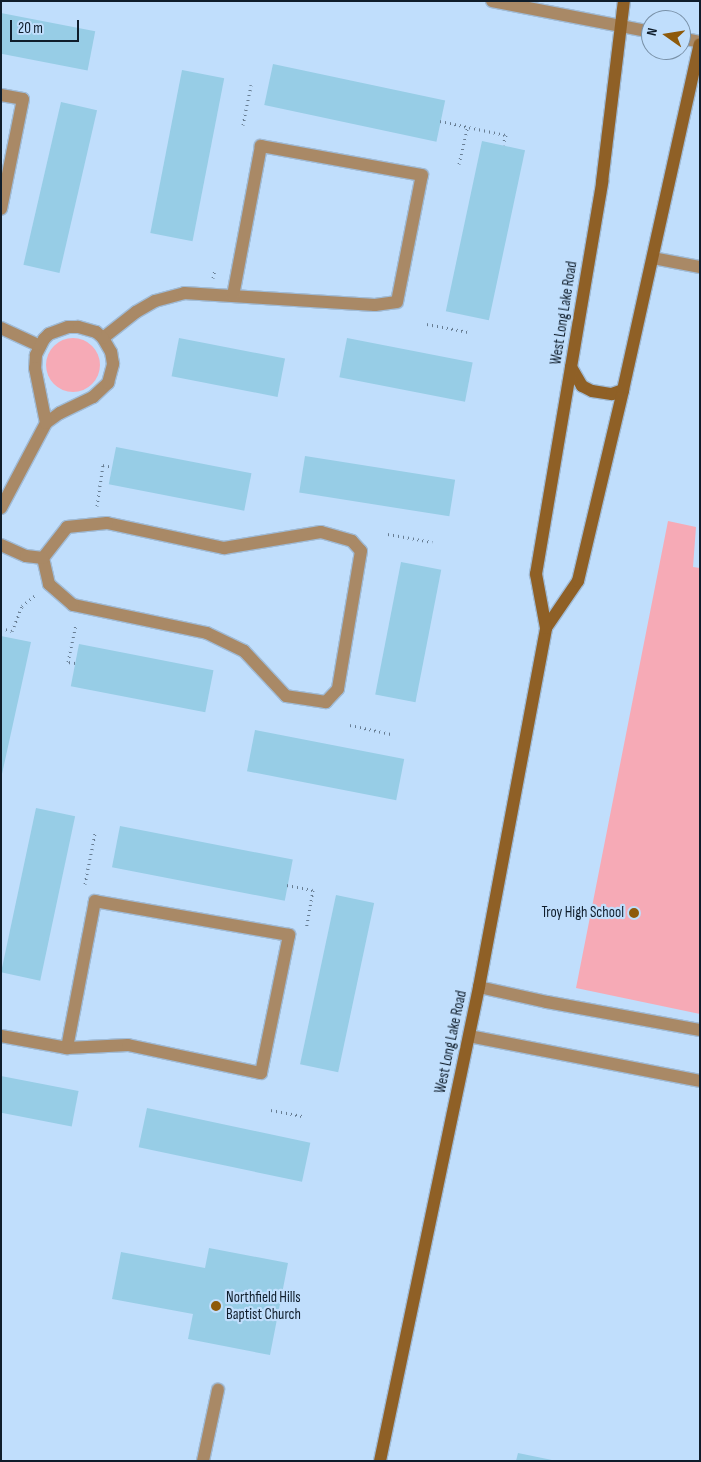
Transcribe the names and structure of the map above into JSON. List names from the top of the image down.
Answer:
{
  "streets": {
    "main road": ["West Long Lake Road"]
  },
  "places": ["Troy High School", "Northfield Hills Baptist Church"],
  "scale_bar": "20 m",
  "north": "left"
}
